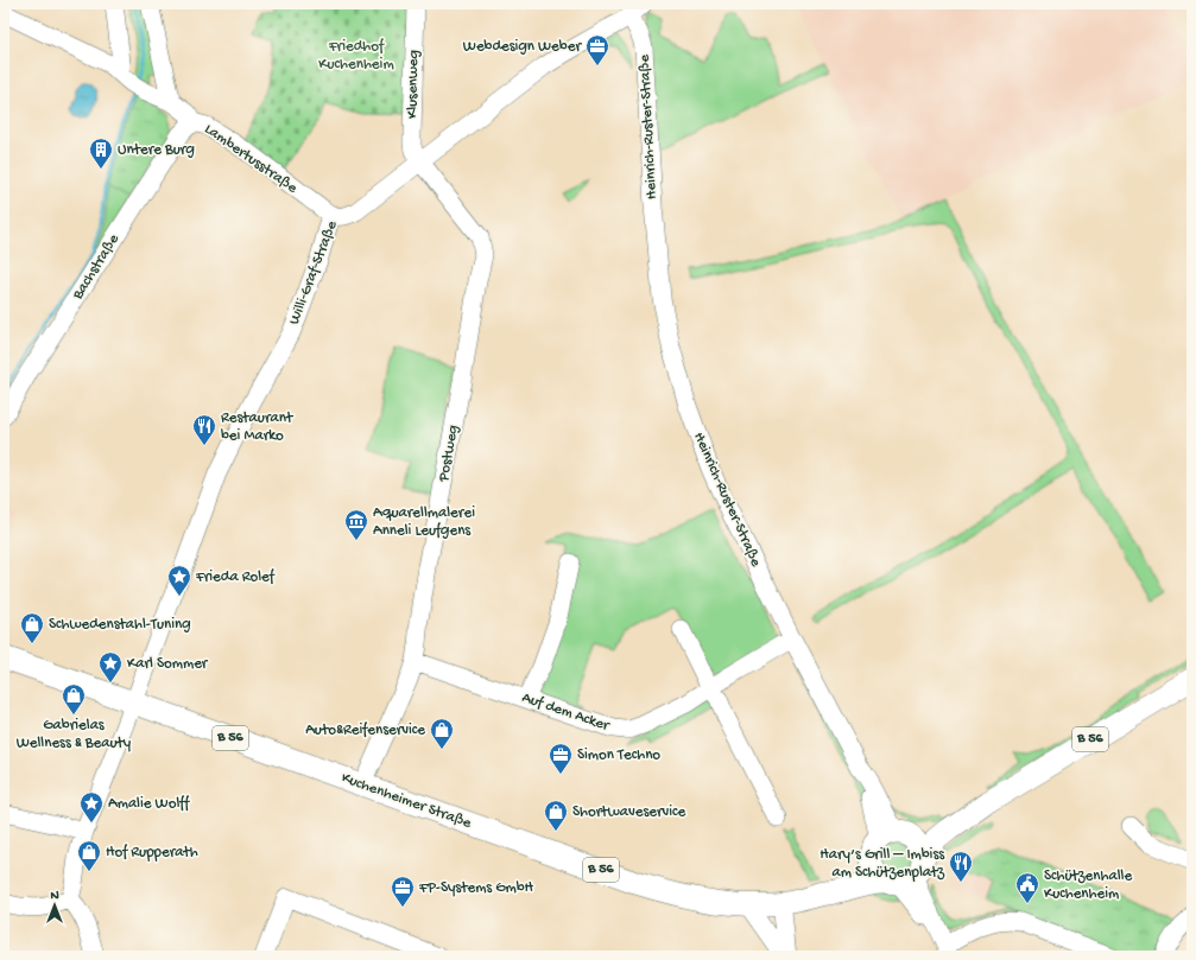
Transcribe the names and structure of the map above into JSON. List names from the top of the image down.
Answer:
{
  "streets": {
    "main road": ["B 56", "Kuchenheimer Straße"],
    "street": [
      "Klusenweg",
      "Heinrich-Ruster-Straße",
      "Lambertusstraße",
      "Bachstraße",
      "Willi-Graf-Straße",
      "Postweg",
      "Auf dem Acker"
    ]
  },
  "crossings": [
    ["Klusenweg", "Willi-Graf-Straße"],
    ["Klusenweg", "Postweg"],
    ["Heinrich-Ruster-Straße", "Willi-Graf-Straße"],
    ["Heinrich-Ruster-Straße", "Auf dem Acker"],
    ["Heinrich-Ruster-Straße", "B 56"],
    ["Heinrich-Ruster-Straße", "Kuchenheimer Straße"],
    ["Lambertusstraße", "Bachstraße"],
    ["Lambertusstraße", "Willi-Graf-Straße"],
    ["Willi-Graf-Straße", "Postweg"],
    ["Willi-Graf-Straße", "Kuchenheimer Straße"],
    ["Postweg", "Auf dem Acker"],
    ["Postweg", "Kuchenheimer Straße"],
    ["B 56", "Kuchenheimer Straße"]
  ],
  "parks": ["Friedhof Kuchenheim"],
  "places": {
    "office": ["Webdesign Weber", "Simon Techno", "FP-Systems GmbH"],
    "building": ["Untere Burg"],
    "restaurant": ["Restaurant bei Marko", "Hary’s Grill – Imbiss am Schützenplatz"],
    "museum": ["Aquarellmalerei Anneli Leufgens"],
    "place": ["Frieda Rolef", "Karl Sommer", "Amalie Wolff"],
    "shop": [
      "Schwedenstahl-Tuning",
      "Gabrielas Wellness & Beauty",
      "Auto&Reifenservice",
      "Shortwaveservice",
      "Hof Rupperath"
    ],
    "public building": ["Schützenhalle Kuchenheim"]
  },
  "north": "top"
}
